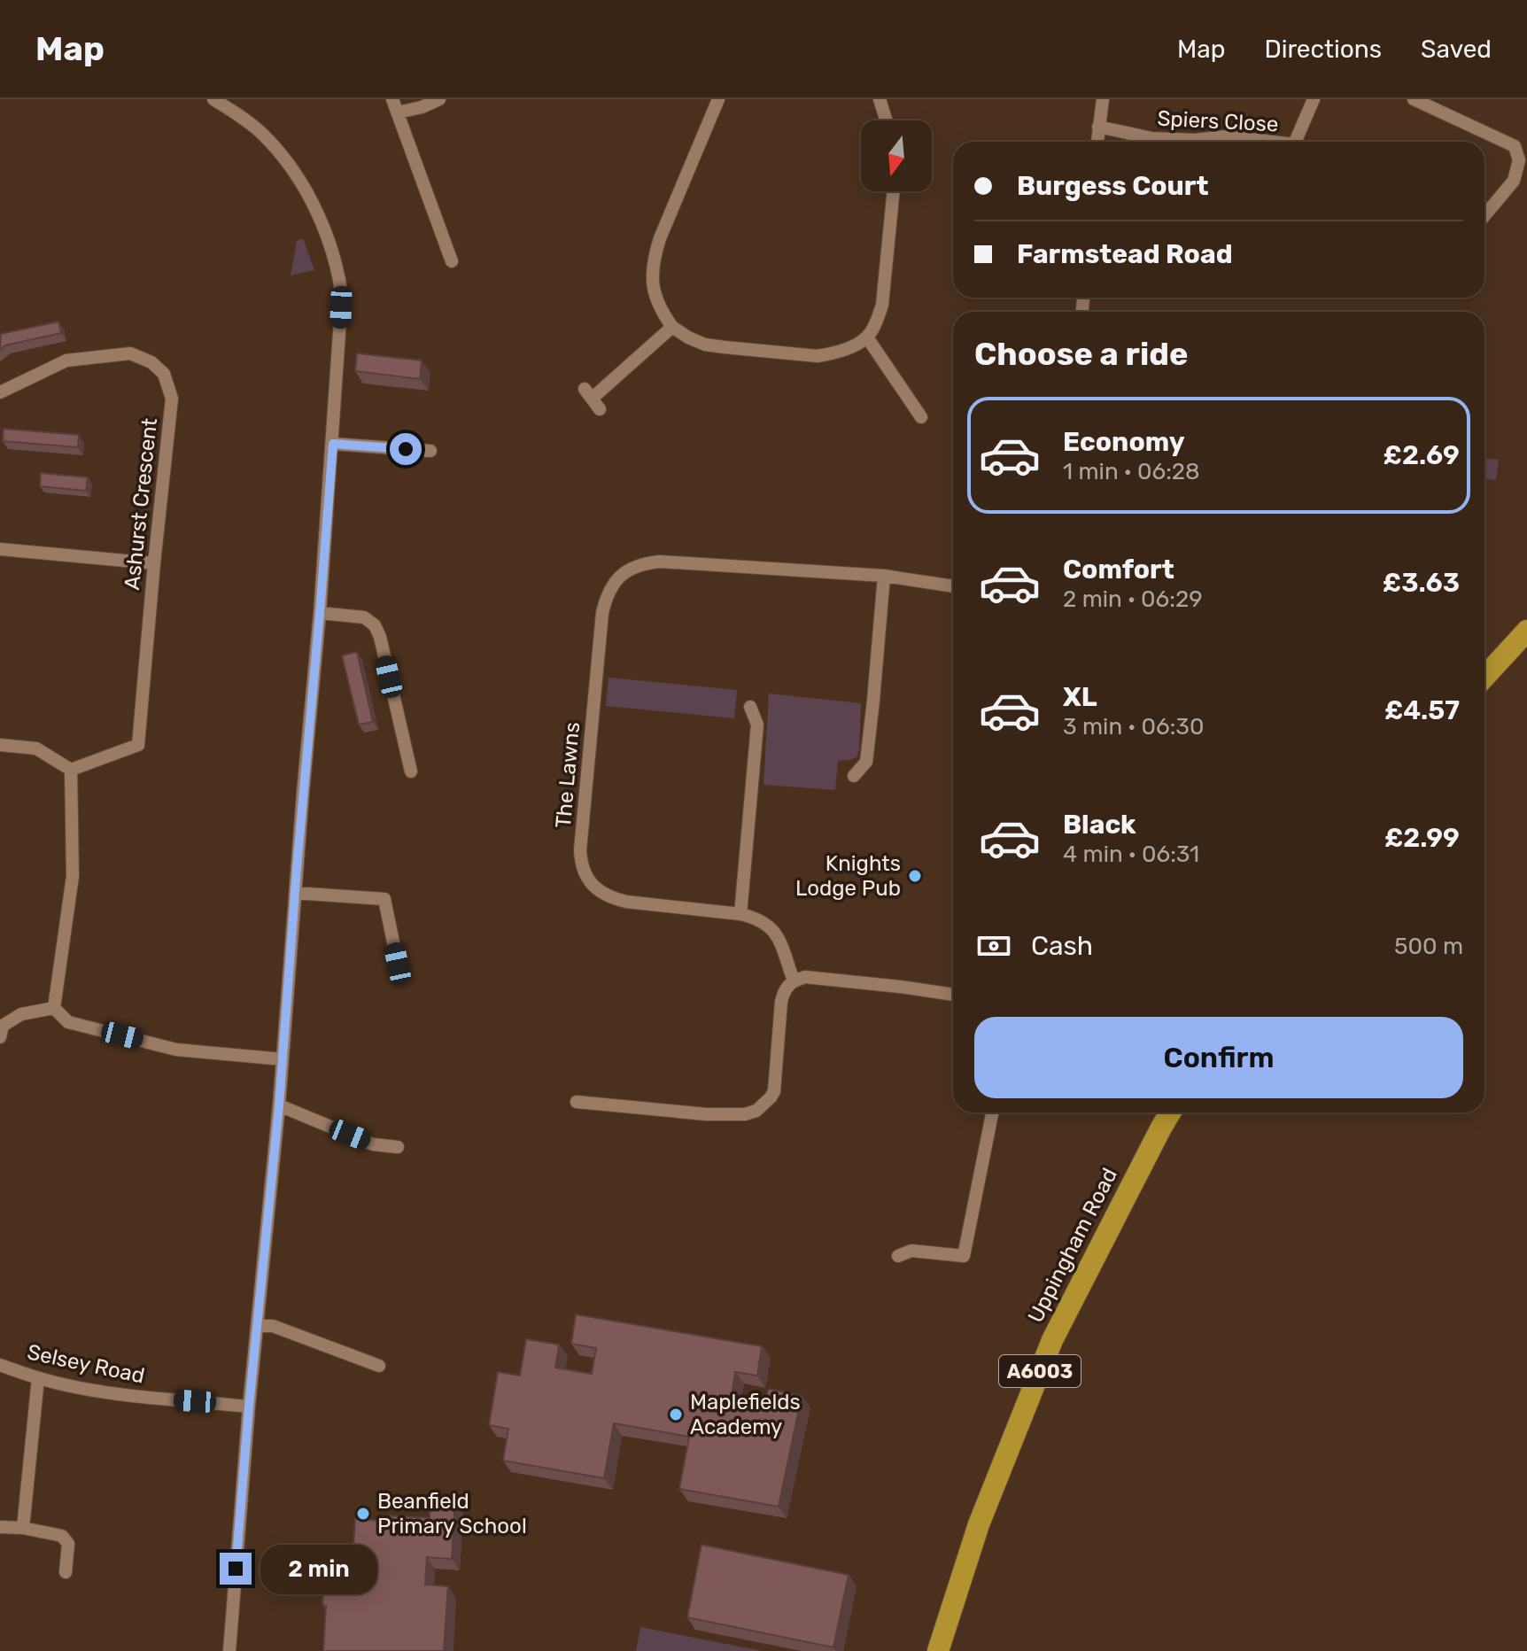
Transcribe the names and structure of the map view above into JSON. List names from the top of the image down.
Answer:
{
  "streets": {
    "highway": ["Uppingham Road", "A6003"],
    "street": [
      "Spiers Close",
      "Ashurst Crescent",
      "The Lawns",
      "Selsey Road"
    ]
  },
  "places": ["Knights Lodge Pub", "Maplefields Academy", "Beanfield Primary School"],
  "north": "bottom",
  "page": {
    "header": "Map",
    "nav": ["Map", "Directions", "Saved"],
    "banner": ["Burgess Court", "Farmstead Road"],
    "heading": "Choose a ride",
    "list": [
      {
        "name": "Economy",
        "note": "1 min · 06:28",
        "value": "£2.69"
      },
      {
        "name": "Comfort",
        "note": "2 min · 06:29",
        "value": "£3.63"
      },
      {
        "name": "XL",
        "note": "3 min · 06:30",
        "value": "£4.57"
      },
      {
        "name": "Black",
        "note": "4 min · 06:31",
        "value": "£2.99"
      }
    ],
    "pay": ["Cash", "500 m"],
    "buttons": "Confirm",
    "bubble": "2 min"
  }
}
